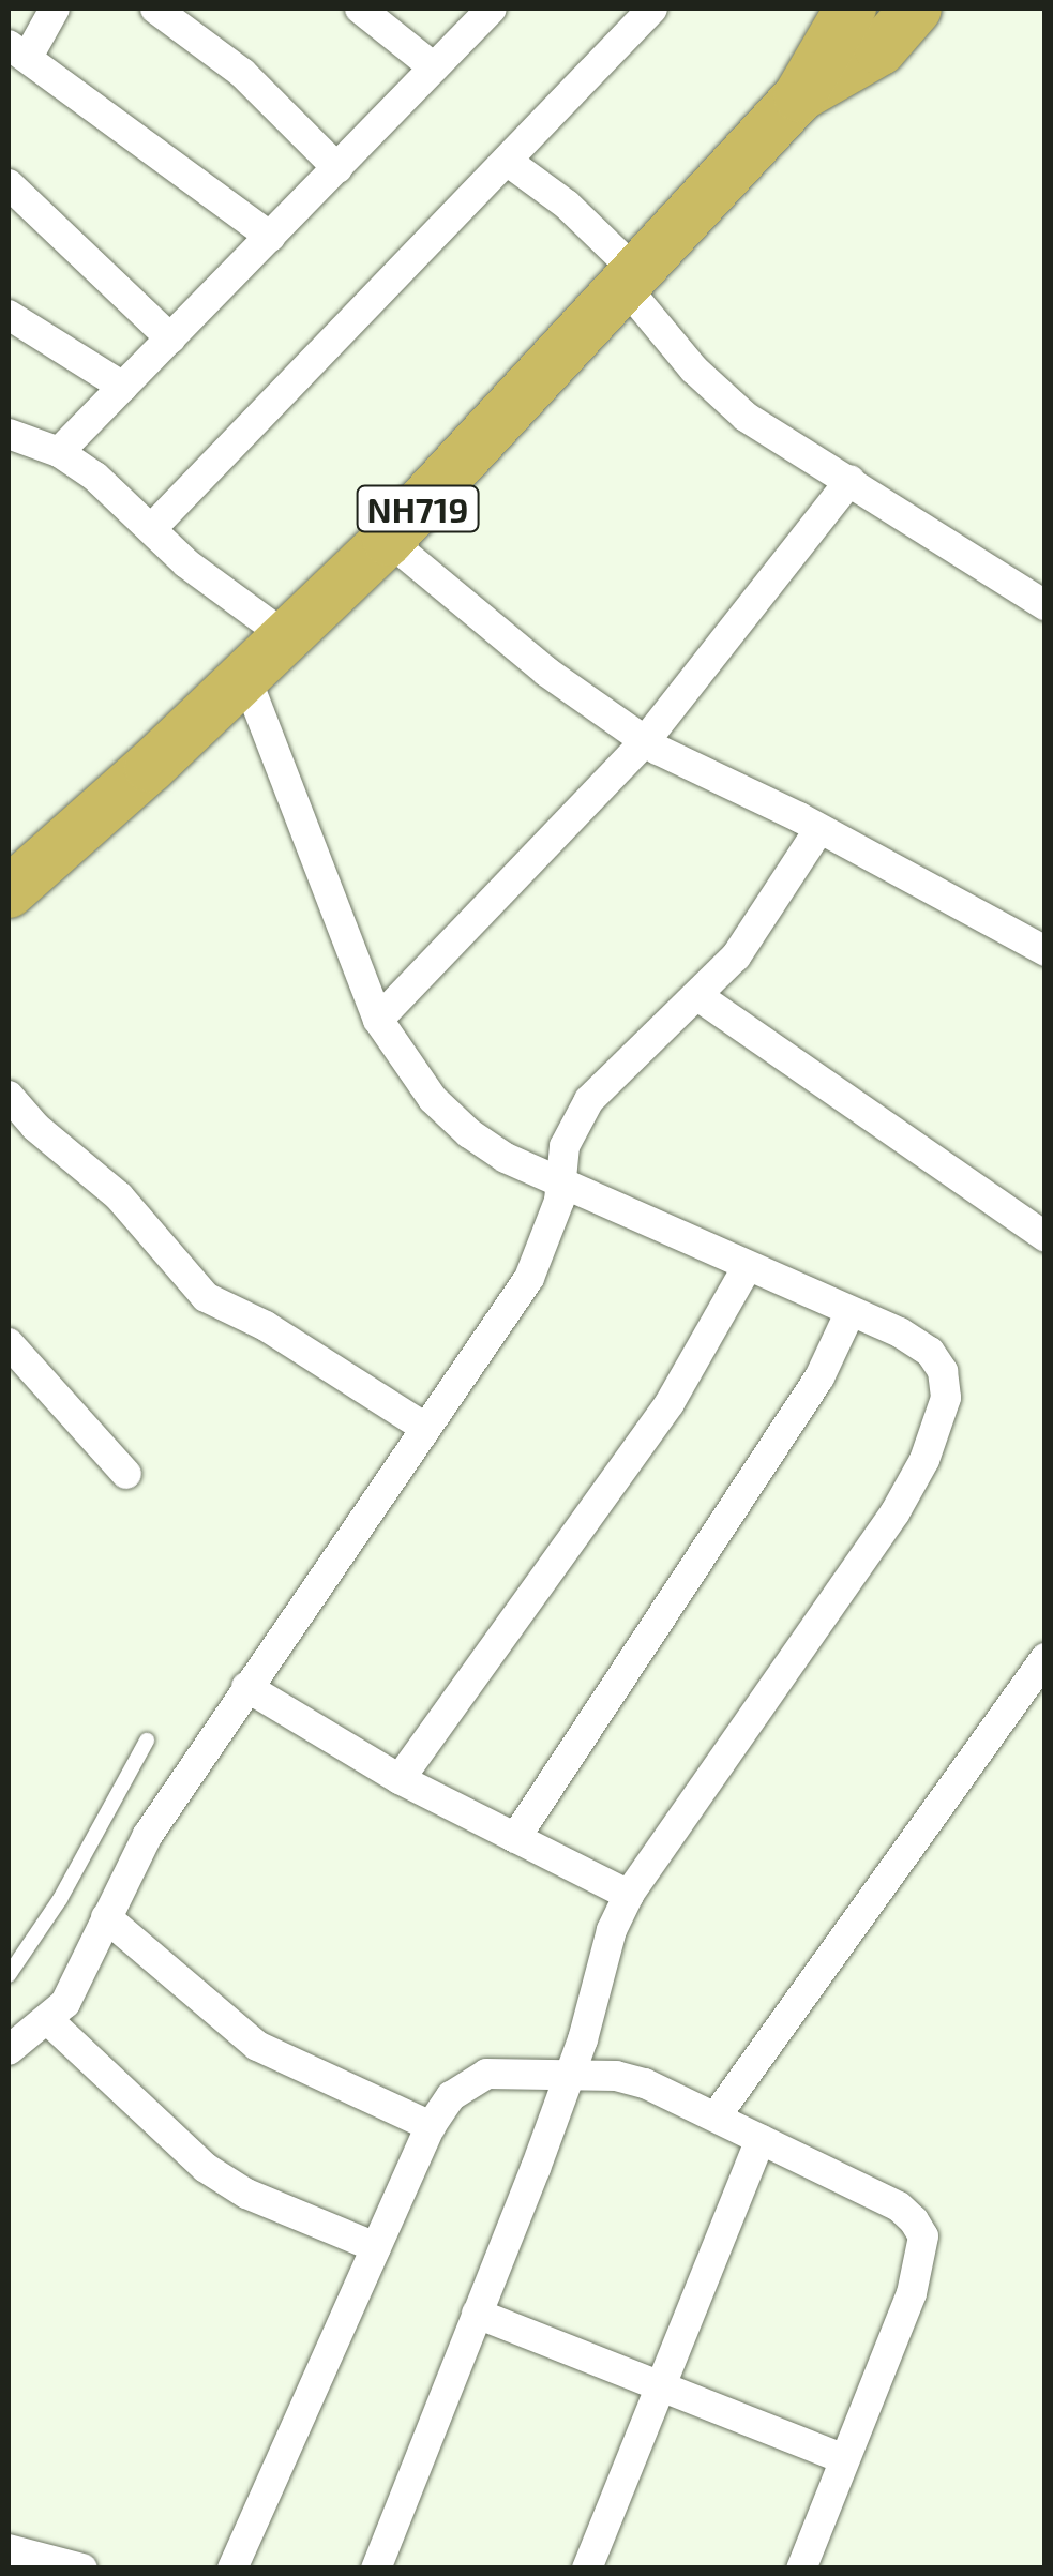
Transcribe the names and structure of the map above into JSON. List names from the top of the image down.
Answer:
{
  "streets": {
    "highway": ["NH719"]
  }
}
